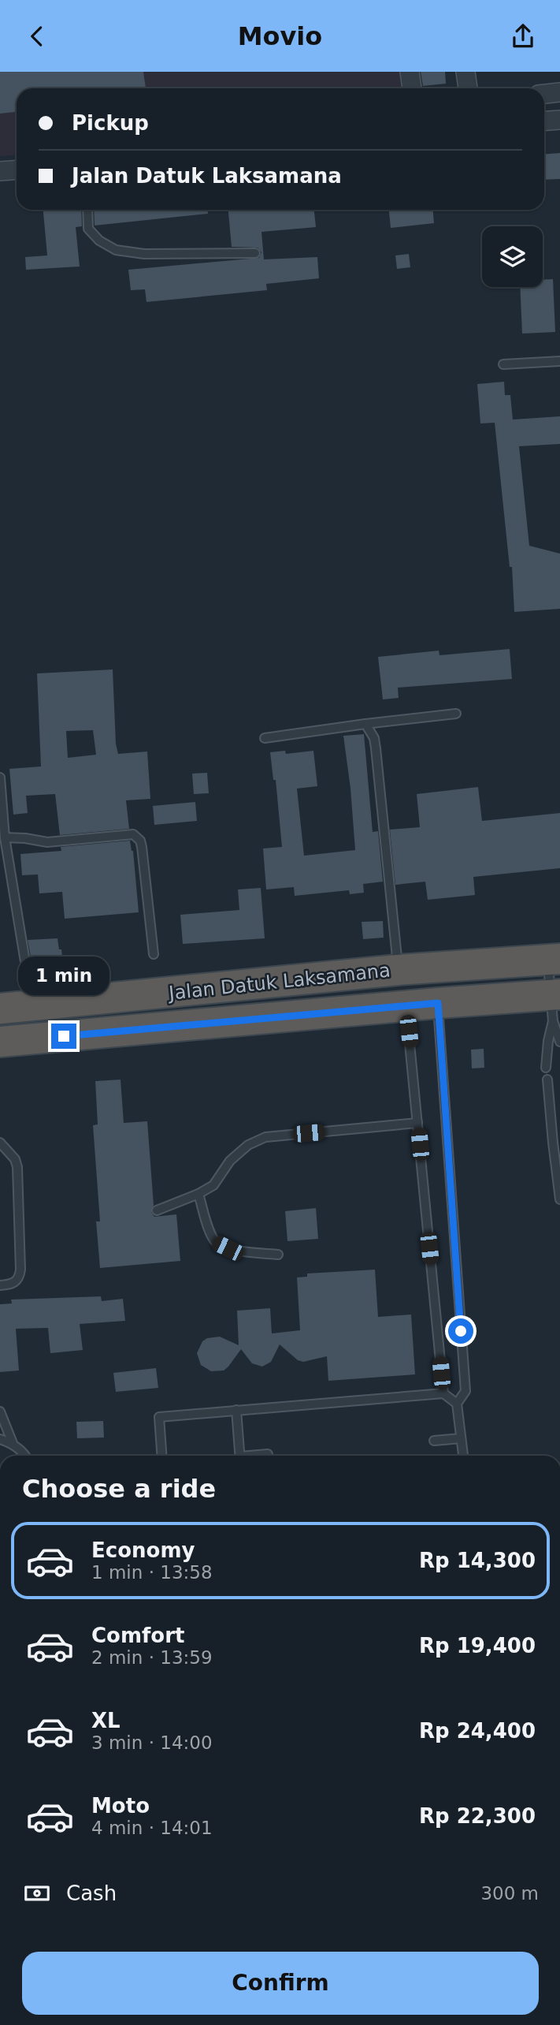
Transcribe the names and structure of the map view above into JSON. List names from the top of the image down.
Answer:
{
  "streets": {
    "highway": ["Jalan Datuk Laksamana"]
  },
  "page": {
    "header": "Movio",
    "banner": ["Pickup", "Jalan Datuk Laksamana"],
    "bubble": "1 min",
    "heading": "Choose a ride",
    "list": [
      {
        "name": "Economy",
        "note": "1 min · 13:58",
        "value": "Rp 14,300"
      },
      {
        "name": "Comfort",
        "note": "2 min · 13:59",
        "value": "Rp 19,400"
      },
      {
        "name": "XL",
        "note": "3 min · 14:00",
        "value": "Rp 24,400"
      },
      {
        "name": "Moto",
        "note": "4 min · 14:01",
        "value": "Rp 22,300"
      }
    ],
    "pay": ["Cash", "300 m"],
    "buttons": "Confirm"
  }
}
